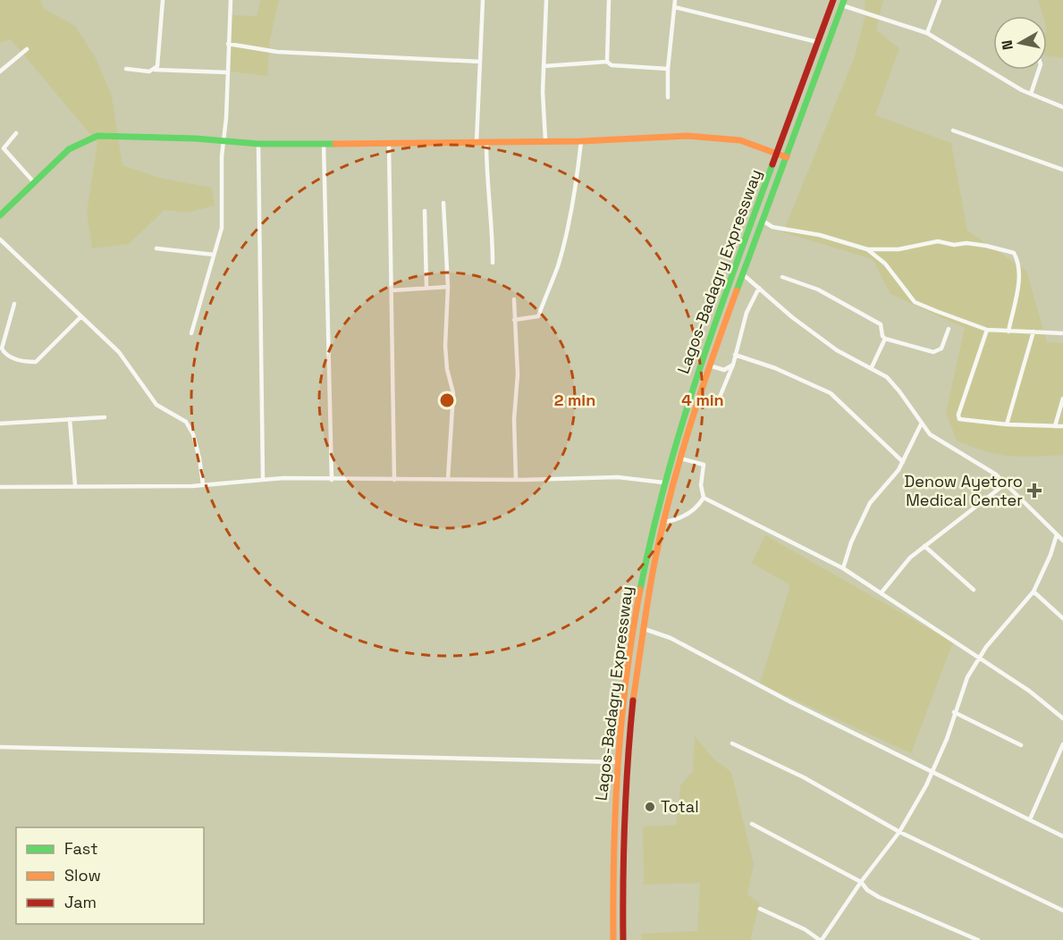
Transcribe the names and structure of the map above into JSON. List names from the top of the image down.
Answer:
{
  "streets": {
    "main road": ["Lagos-Badagry Expressway"]
  },
  "places": {
    "health": ["Denow Ayetoro Medical Center"],
    "other": ["Total"]
  },
  "legend": ["Fast", "Slow", "Jam"],
  "north": "left",
  "rings": ["2 min", "4 min"]
}
